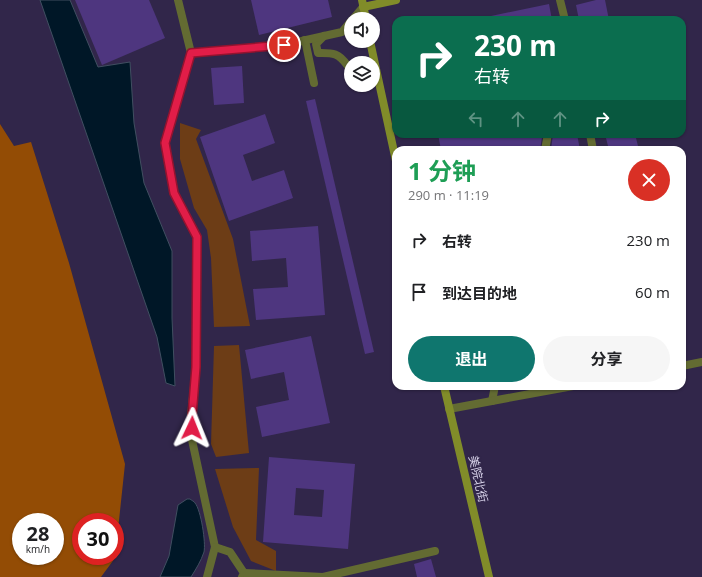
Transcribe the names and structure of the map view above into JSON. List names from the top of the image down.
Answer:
{
  "streets": {
    "street": ["美院北街"]
  },
  "page": {
    "turn": ["230 m", "右转"],
    "heading": ["1 分钟", "290 m · 11:19"],
    "list": [
      {
        "name": "右转",
        "value": "230 m"
      },
      {
        "name": "到达目的地",
        "value": "60 m"
      }
    ],
    "buttons": ["退出", "分享"],
    "speed": "28 km/h",
    "limit": "30"
  }
}
